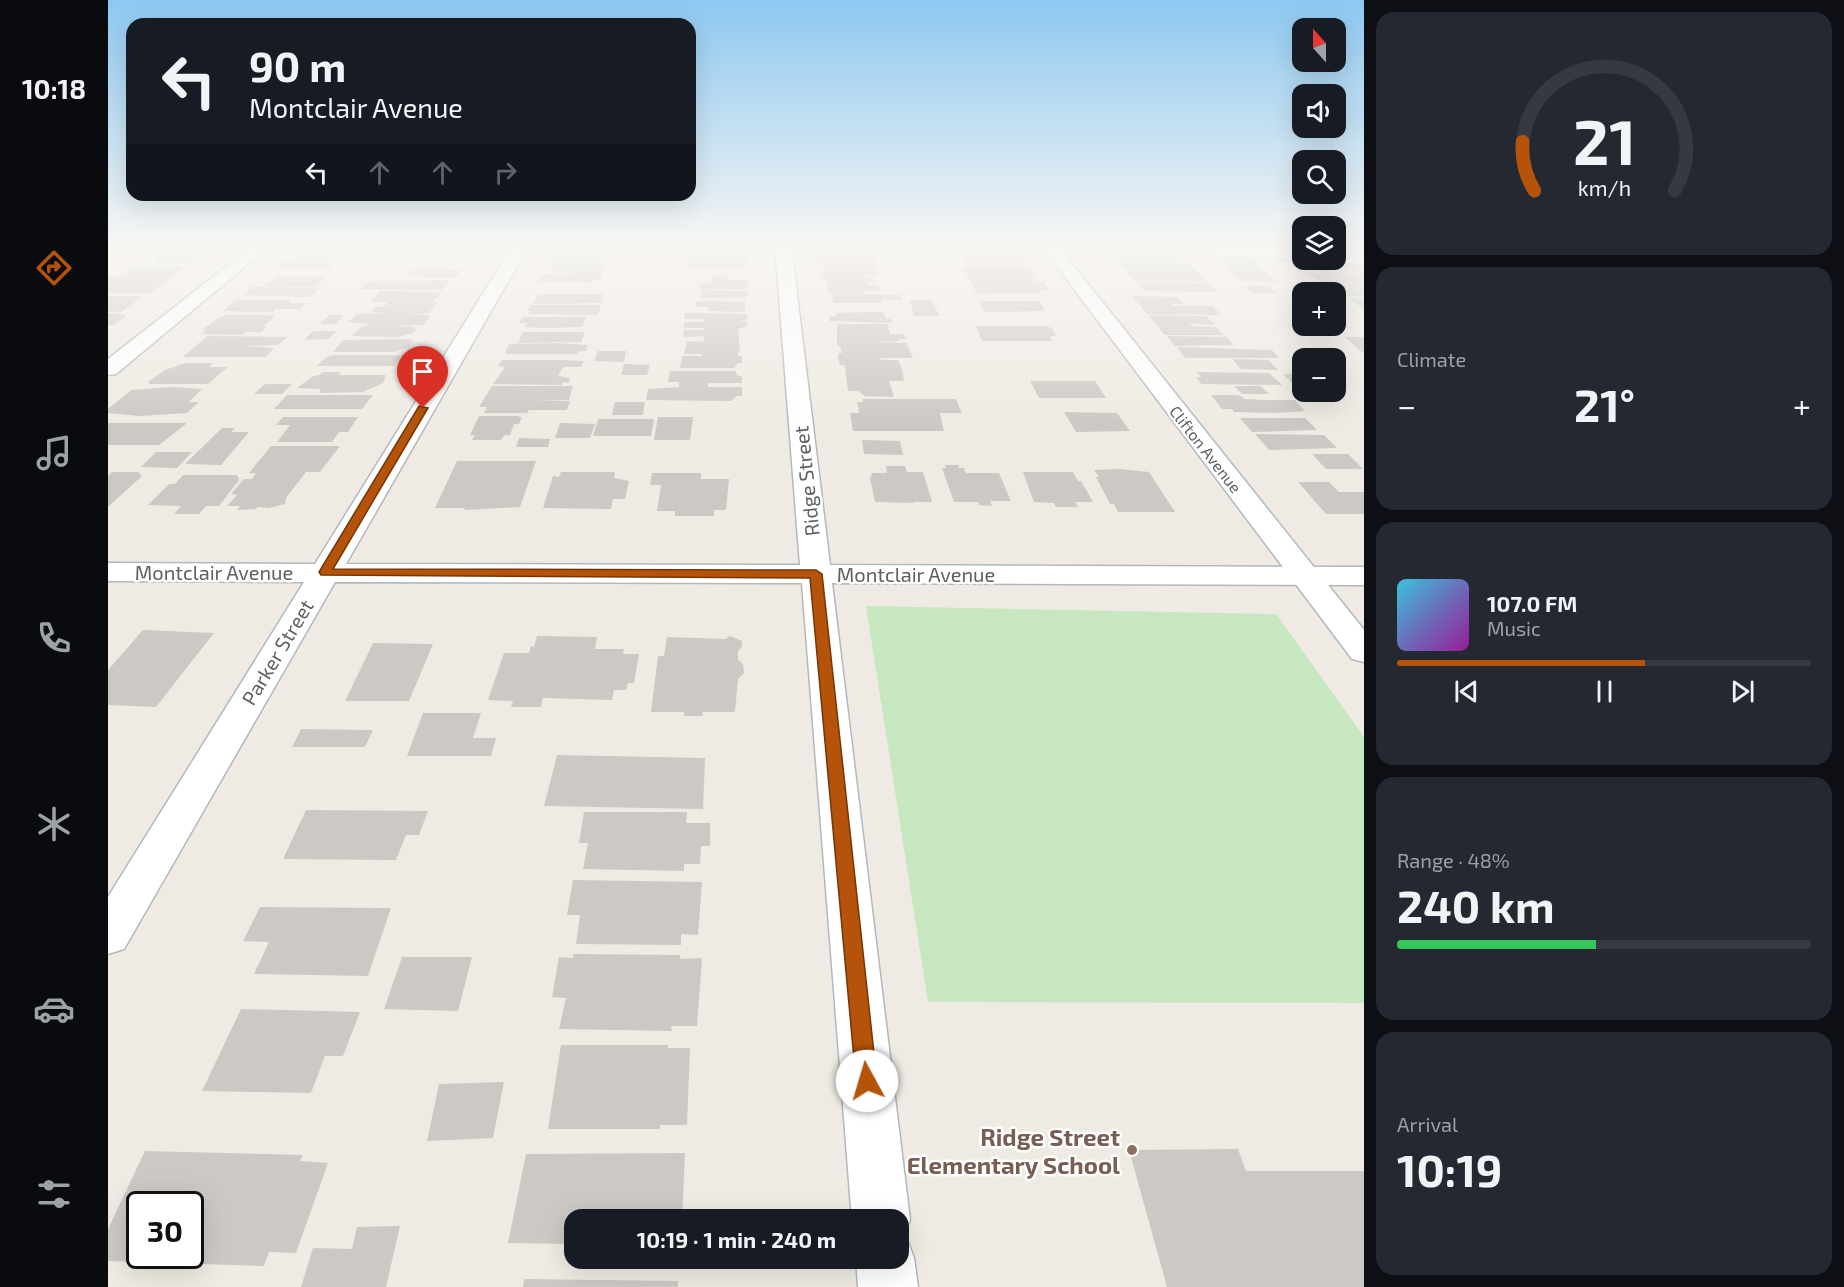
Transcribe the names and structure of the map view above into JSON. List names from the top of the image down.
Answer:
{
  "streets": {
    "street": [
      "Clifton Avenue",
      "Ridge Street",
      "Montclair Avenue",
      "Parker Street"
    ]
  },
  "crossings": [
    ["Clifton Avenue", "Montclair Avenue"],
    ["Ridge Street", "Montclair Avenue"],
    ["Montclair Avenue", "Parker Street"]
  ],
  "places": ["Ridge Street Elementary School"],
  "north": "top",
  "page": {
    "tabs": "10:18",
    "map_buttons": ["+", "−"],
    "turn": ["90 m", "Montclair Avenue"],
    "tile": [
      "Climate",
      ["Range · 48%", "240 km"],
      ["Arrival", "10:19"]
    ],
    "heat": ["−", "21°", "+"],
    "song": ["107.0 FM", "Music"],
    "limit": "30",
    "trip": "10:19 · 1 min · 240 m",
    "gauge": ["21", "km/h"]
  }
}
